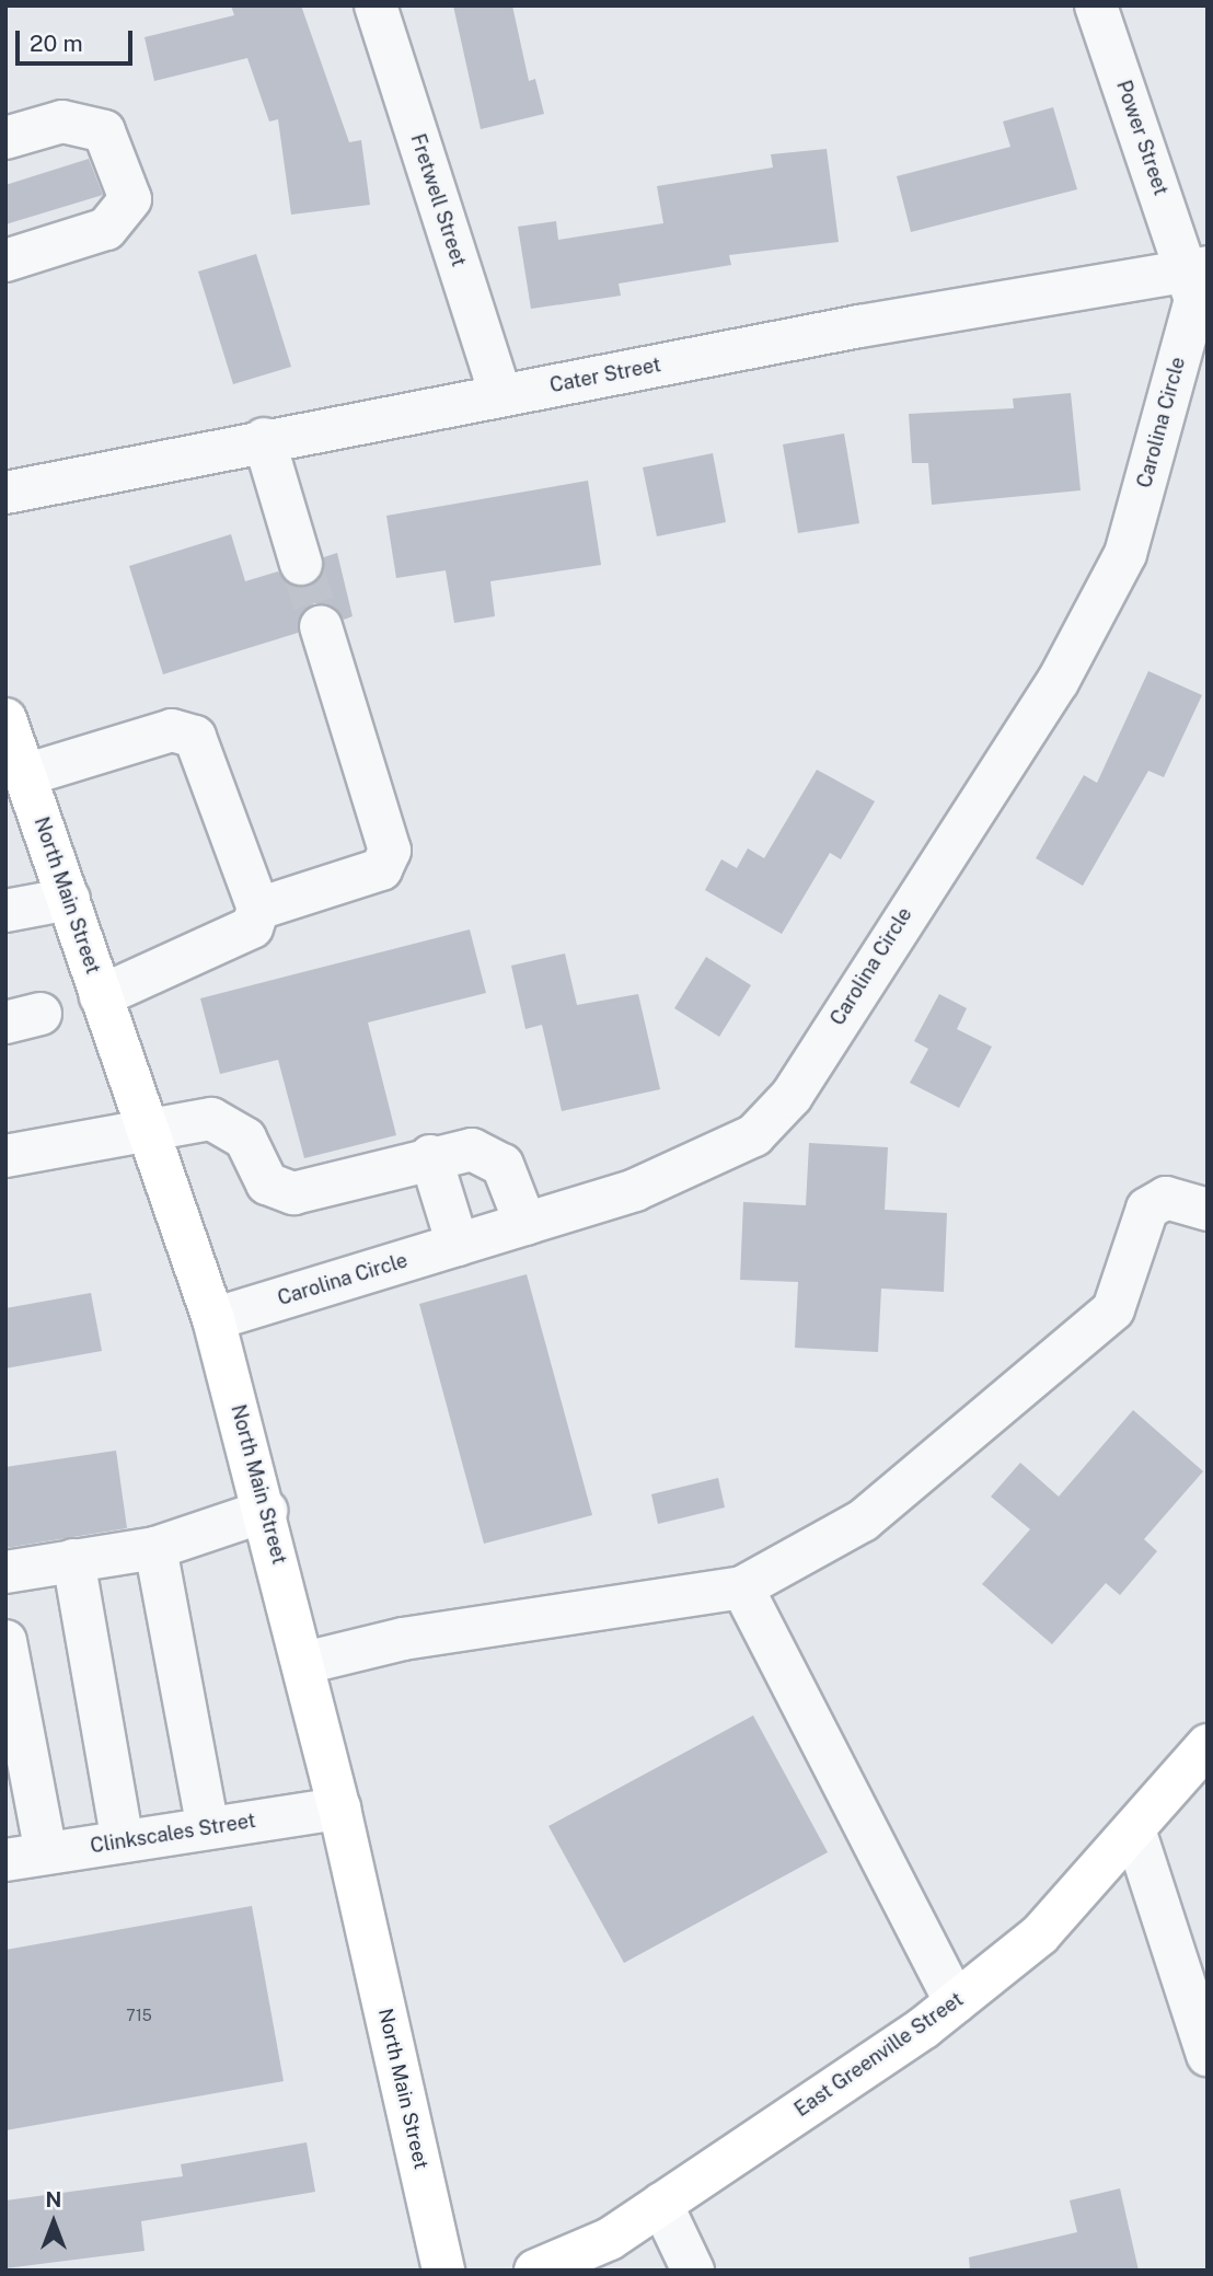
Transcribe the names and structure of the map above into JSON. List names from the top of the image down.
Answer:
{
  "streets": {
    "main road": ["North Main Street", "East Greenville Street"],
    "street": [
      "Power Street",
      "Fretwell Street",
      "Cater Street",
      "Carolina Circle",
      "Clinkscales Street"
    ]
  },
  "crossings": [
    ["Power Street", "Cater Street"],
    ["Power Street", "Carolina Circle"],
    ["Fretwell Street", "Cater Street"],
    ["Cater Street", "Carolina Circle"],
    ["Carolina Circle", "North Main Street"],
    ["North Main Street", "Clinkscales Street"]
  ],
  "house_numbers": ["715"],
  "scale_bar": "20 m",
  "north": "top"
}
